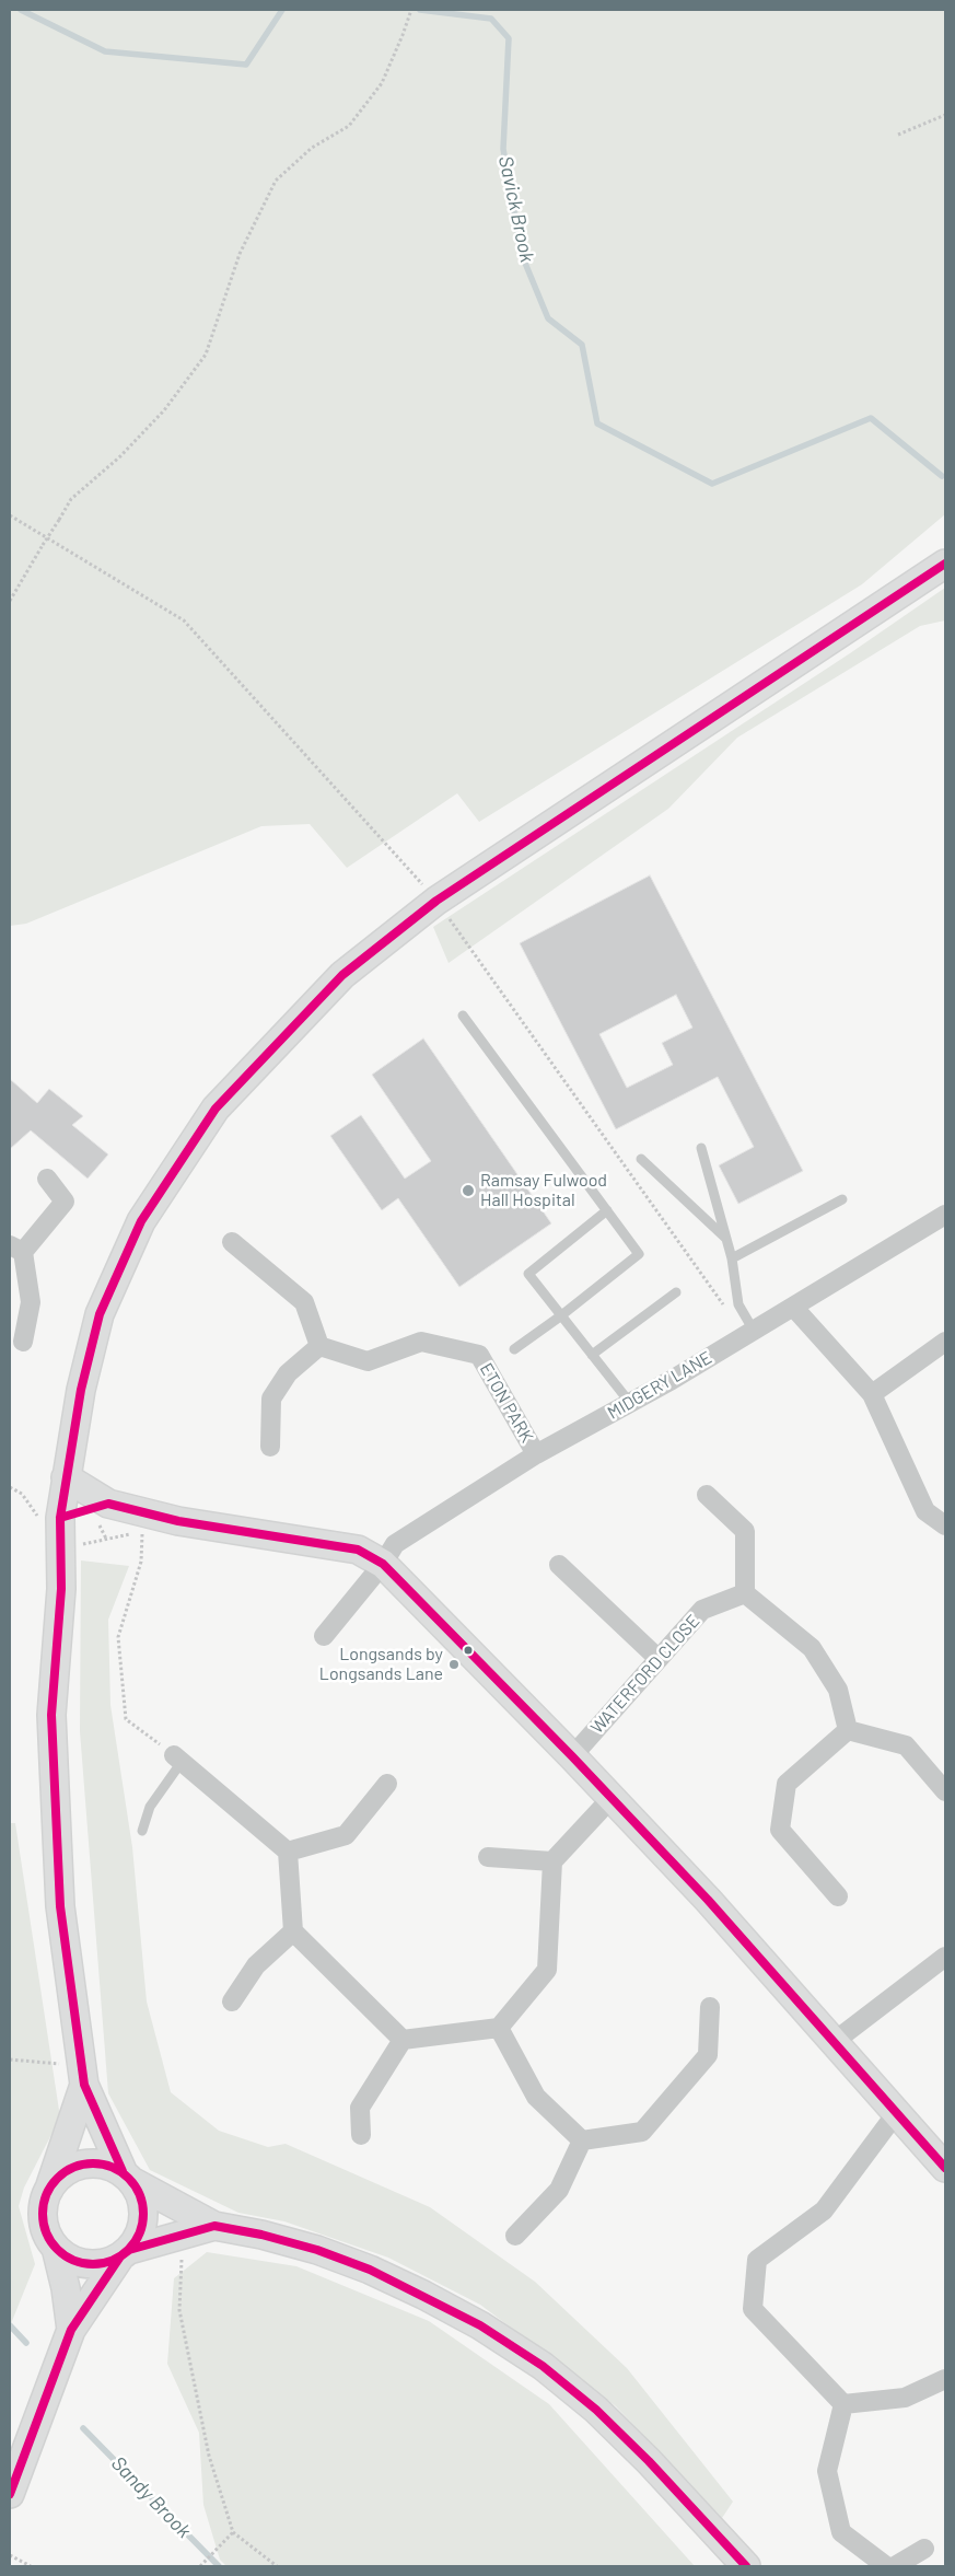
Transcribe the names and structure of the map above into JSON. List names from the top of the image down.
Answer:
{
  "streets": {
    "street": ["MIDGERY LANE", "ETON PARK", "WATERFORD CLOSE"]
  },
  "crossings": [
    ["MIDGERY LANE", "ETON PARK"]
  ],
  "water": ["Savick Brook", "Sandy Brook"],
  "places": ["Ramsay Fulwood Hall Hospital", "Longsands by Longsands Lane"]
}
